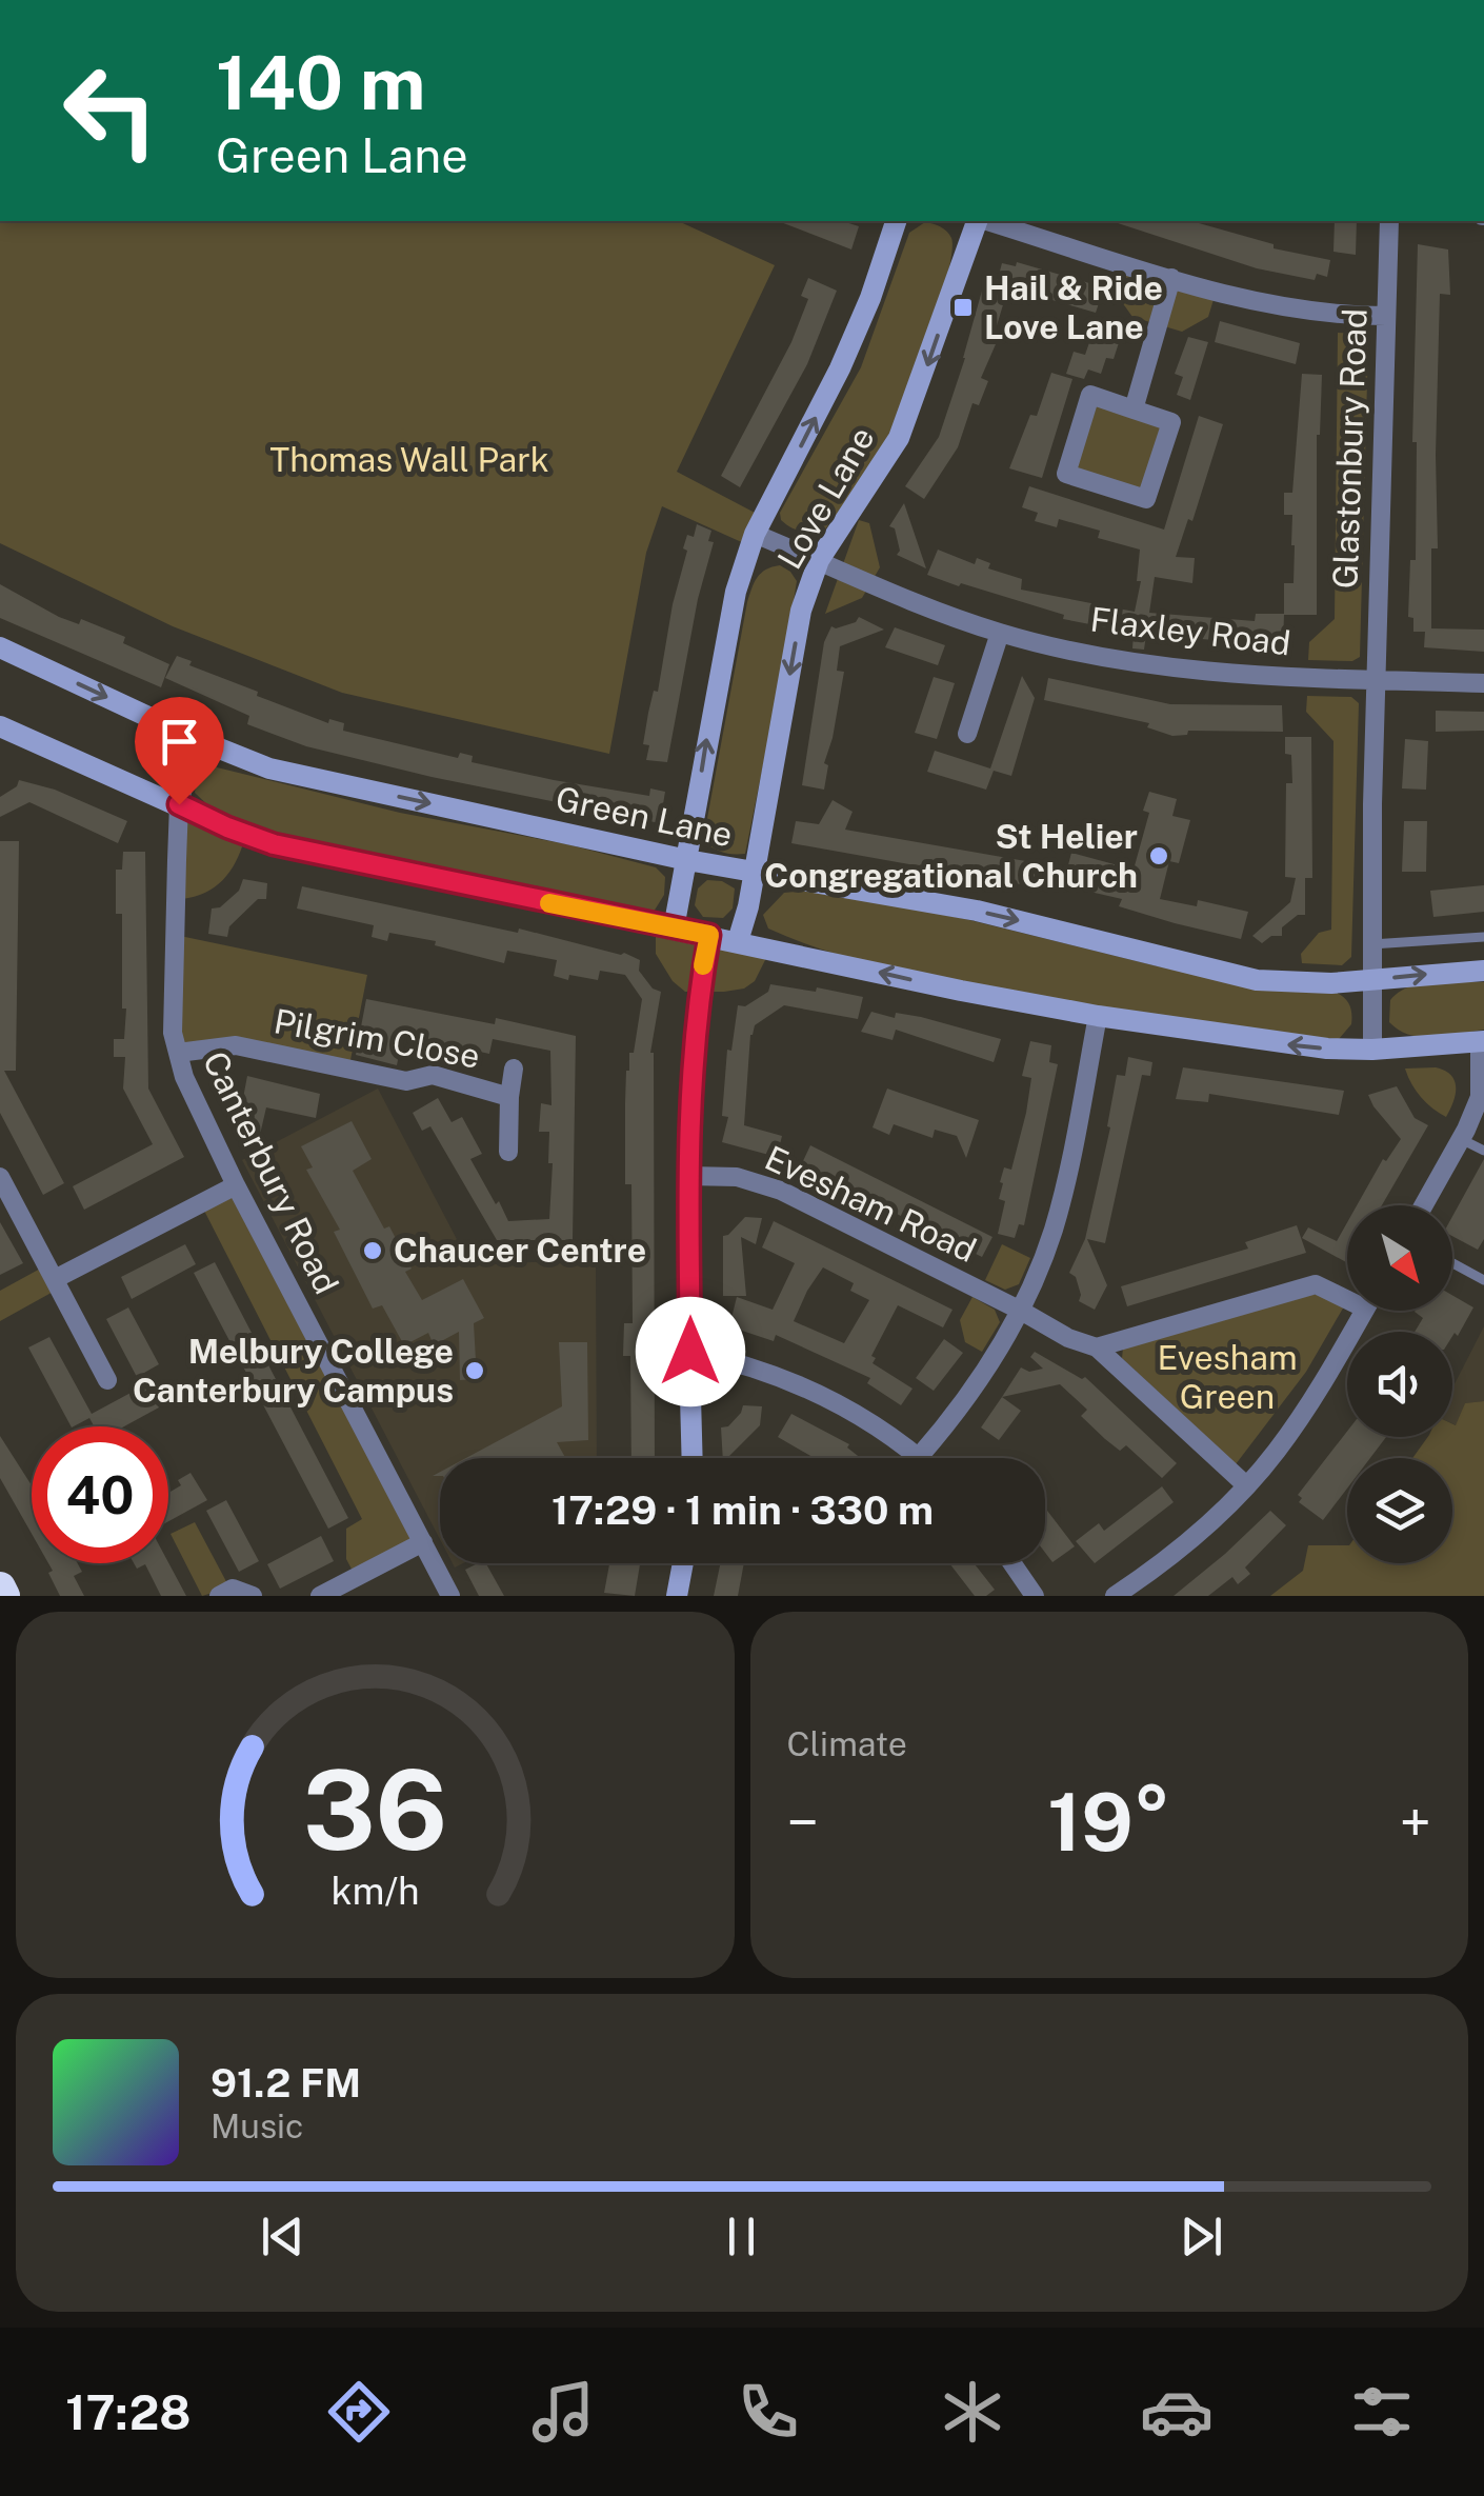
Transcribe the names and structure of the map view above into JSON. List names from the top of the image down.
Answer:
{
  "streets": {
    "main road": ["Love Lane", "Green Lane"],
    "street": [
      "Glastonbury Road",
      "Flaxley Road",
      "Pilgrim Close",
      "Canterbury Road",
      "Evesham Road"
    ]
  },
  "crossings": [
    ["Glastonbury Road", "Flaxley Road"],
    ["Glastonbury Road", "Green Lane"],
    ["Love Lane", "Flaxley Road"],
    ["Love Lane", "Green Lane"],
    ["Green Lane", "Canterbury Road"],
    ["Pilgrim Close", "Canterbury Road"]
  ],
  "parks": ["Thomas Wall Park", "Evesham Green"],
  "places": {
    "transit": ["Hail & Ride Love Lane"],
    "other": ["St Helier Congregational Church", "Chaucer Centre", "Melbury College Canterbury Campus"]
  },
  "north": "bottom right",
  "page": {
    "turn": ["140 m", "Green Lane"],
    "limit": "40",
    "trip": "17:29 · 1 min · 330 m",
    "tile": "Climate",
    "heat": ["−", "19°", "+"],
    "song": ["91.2 FM", "Music"],
    "tabs": "17:28",
    "gauge": ["36", "km/h"]
  }
}
